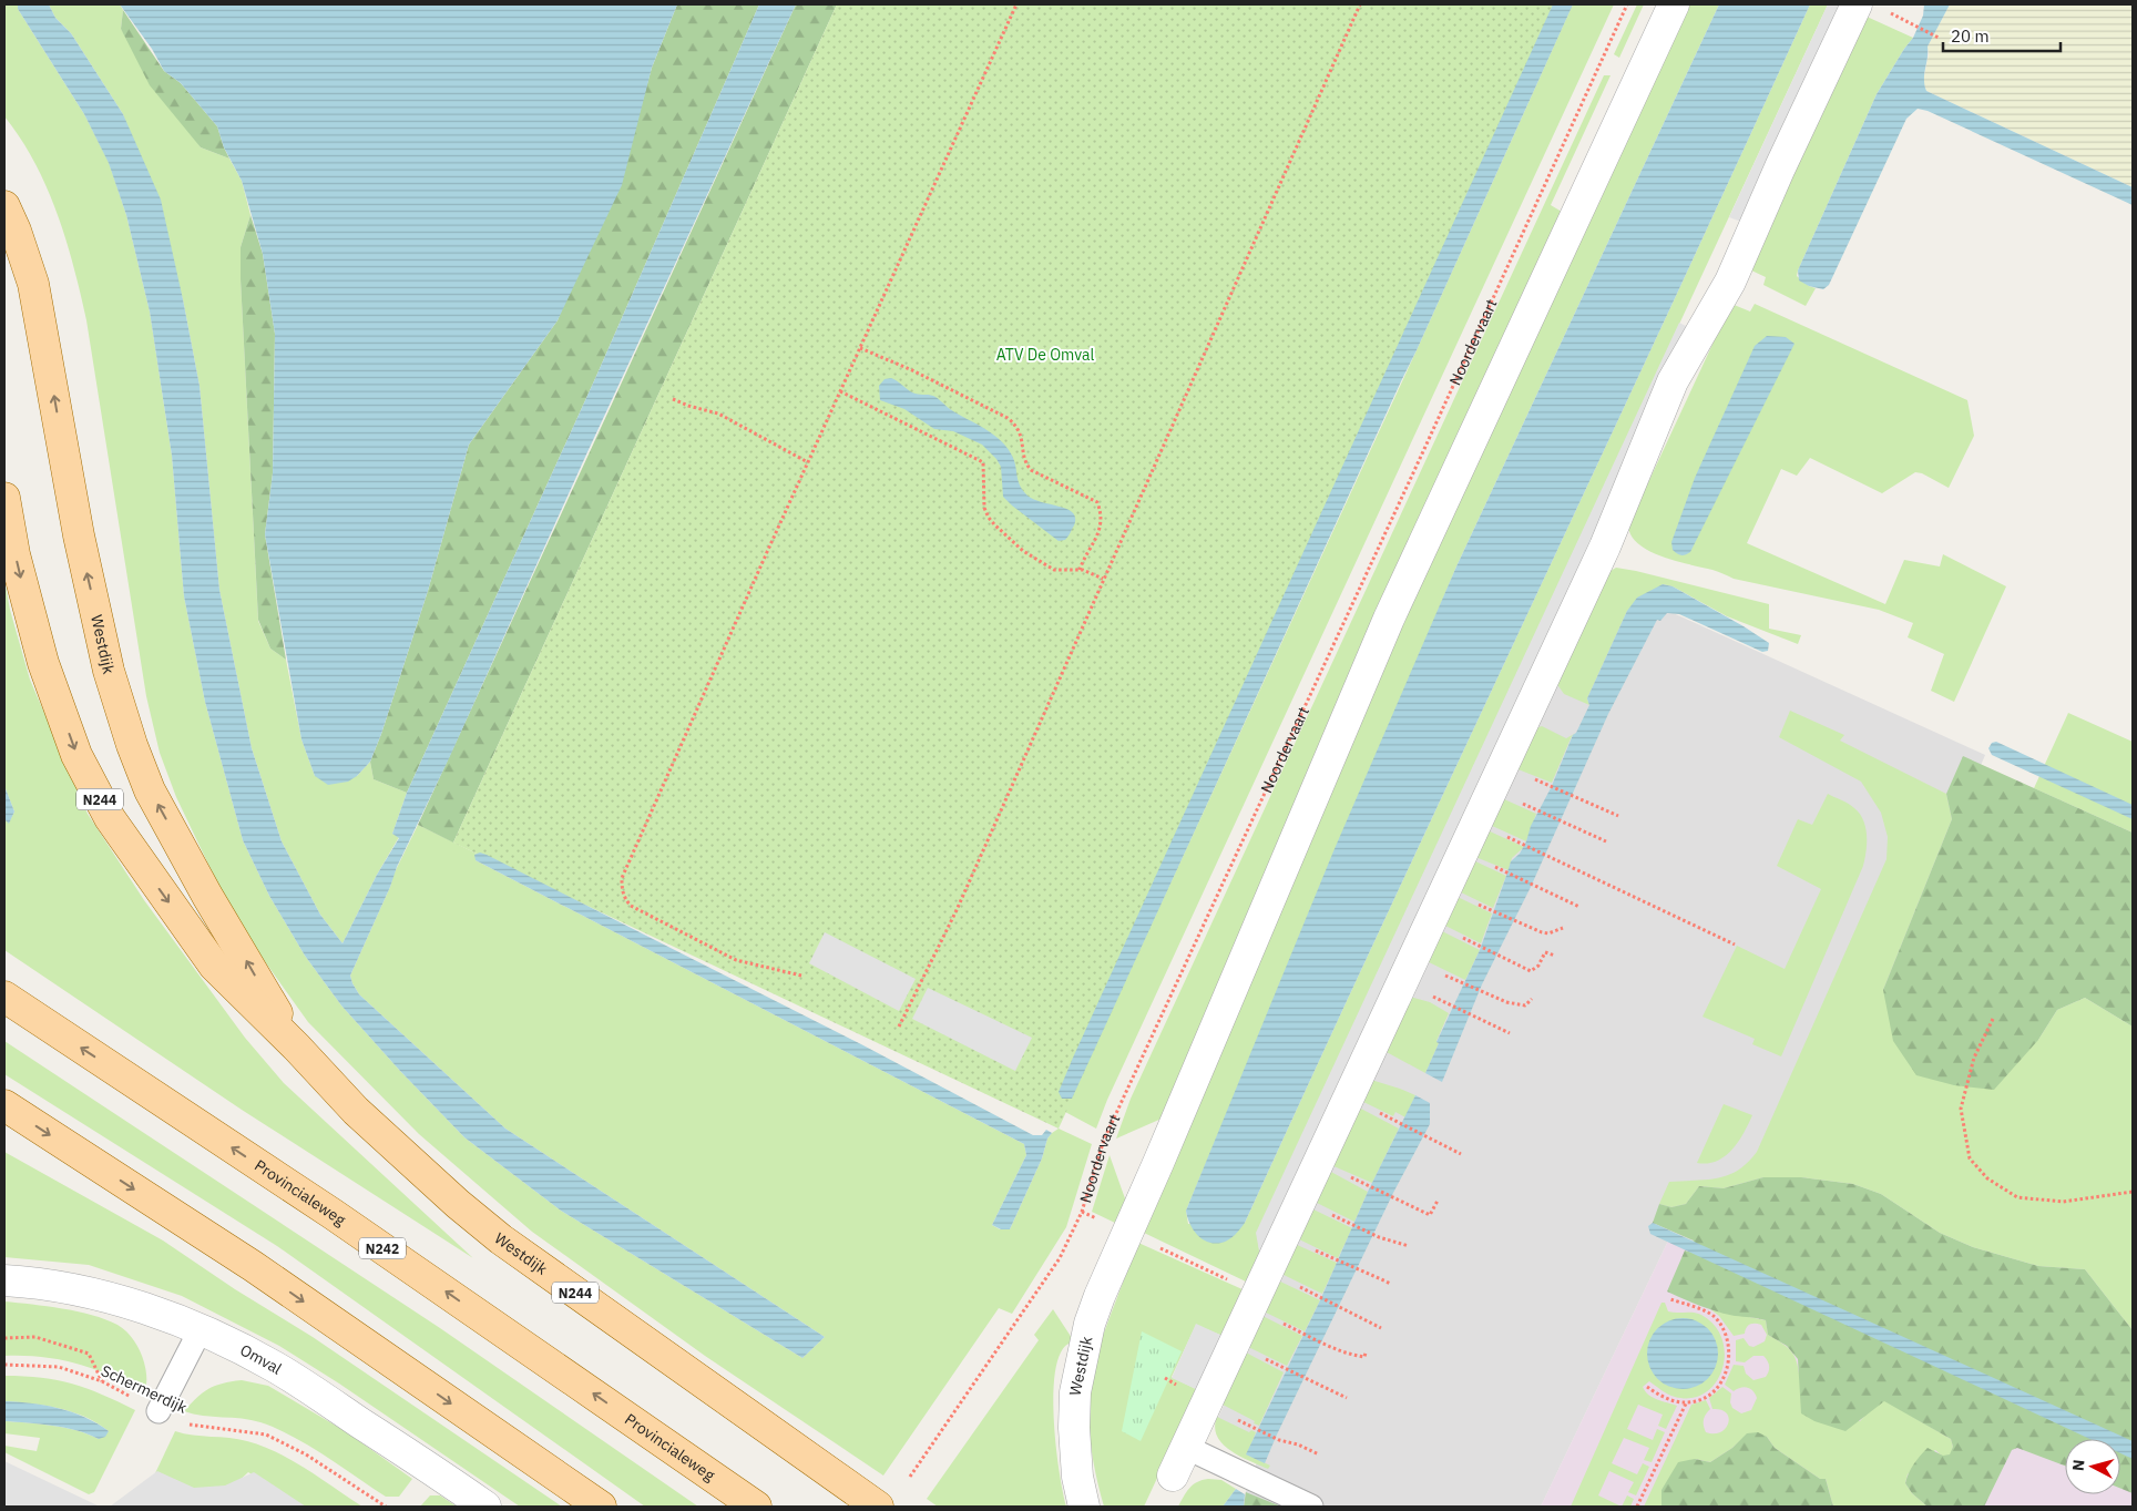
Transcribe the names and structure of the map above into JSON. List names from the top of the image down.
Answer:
{
  "streets": {
    "main road": [
      "Westdijk",
      "N244",
      "Provincialeweg",
      "N242"
    ],
    "street": ["Omval"],
    "path": ["Noordervaart", "Schermerdijk"]
  },
  "parks": ["ATV De Omval"],
  "scale_bar": "20 m",
  "north": "left"
}
